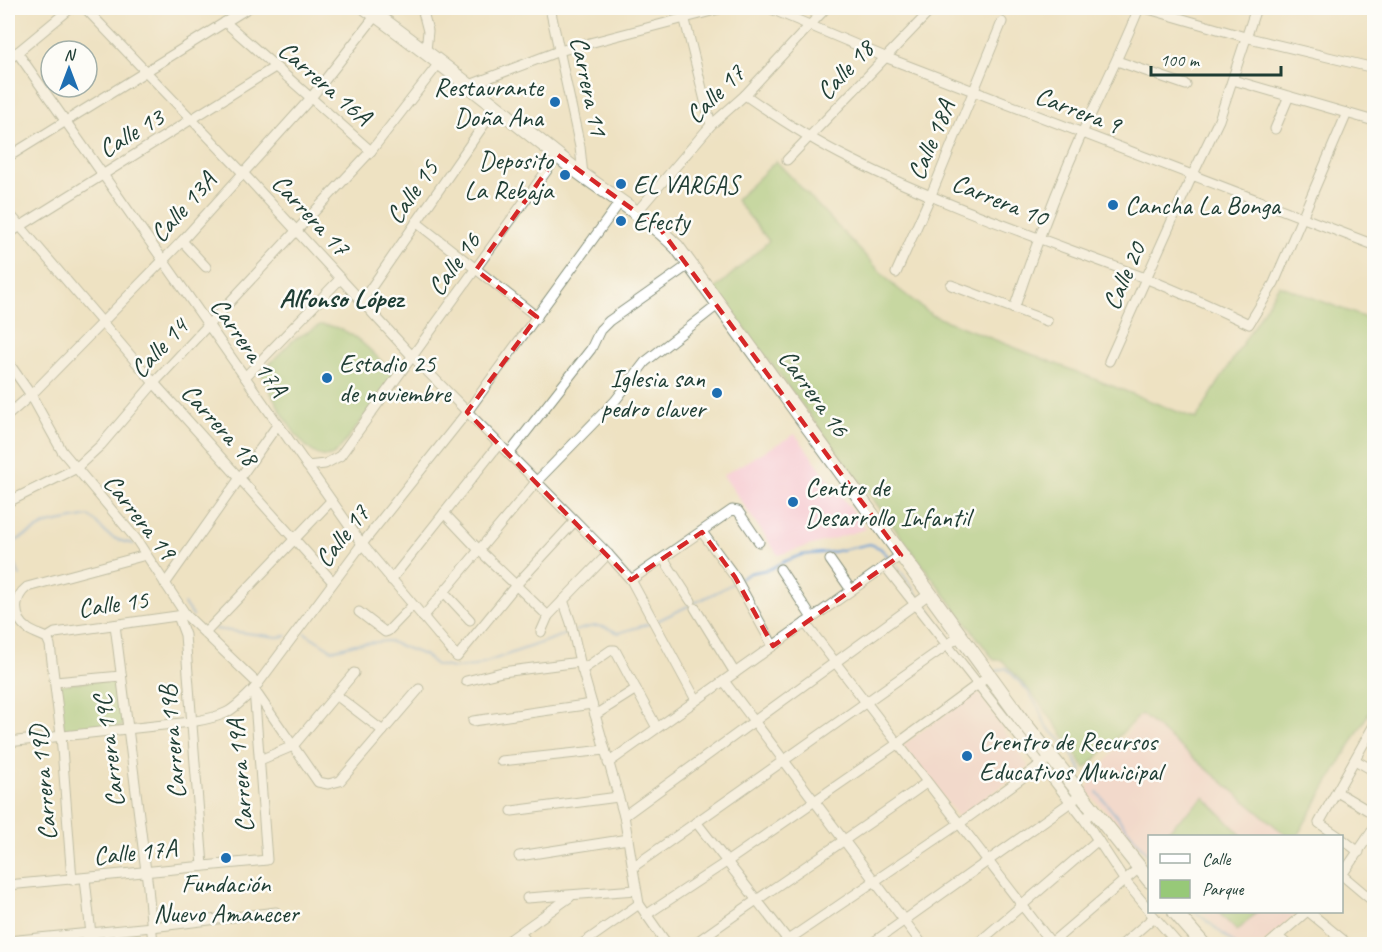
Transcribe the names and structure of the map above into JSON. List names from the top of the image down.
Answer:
{
  "streets": {
    "main road": ["Carrera 16"],
    "street": [
      "Calle 18",
      "Carrera 16A",
      "Carrera 11",
      "Calle 17",
      "Carrera 9",
      "Calle 13",
      "Calle 18A",
      "Calle 15",
      "Carrera 10",
      "Calle 13A",
      "Carrera 17",
      "Calle 16",
      "Calle 20",
      "Carrera 17A",
      "Calle 14",
      "Carrera 18",
      "Carrera 19",
      "Carrera 19B",
      "Carrera 19C",
      "Carrera 19A",
      "Carrera 19D",
      "Calle 17A"
    ]
  },
  "crossings": [
    ["Calle 18", "Carrera 9"],
    ["Calle 18", "Carrera 10"],
    ["Carrera 16A", "Calle 13"],
    ["Carrera 16A", "Calle 13A"],
    ["Carrera 16A", "Calle 14"],
    ["Carrera 11", "Carrera 16"],
    ["Calle 17", "Carrera 9"],
    ["Calle 17", "Carrera 10"],
    ["Calle 17", "Carrera 17"],
    ["Calle 17", "Carrera 17A"],
    ["Calle 17", "Carrera 16"],
    ["Calle 17", "Carrera 18"],
    ["Calle 17", "Carrera 19"],
    ["Calle 17", "Carrera 19B"],
    ["Calle 17", "Carrera 19C"],
    ["Calle 17", "Carrera 19A"],
    ["Calle 17", "Carrera 19D"],
    ["Carrera 9", "Calle 18A"],
    ["Carrera 9", "Carrera 10"],
    ["Carrera 9", "Calle 20"],
    ["Calle 13", "Carrera 17"],
    ["Calle 13", "Carrera 17A"],
    ["Calle 13", "Carrera 18"],
    ["Calle 18A", "Carrera 10"],
    ["Calle 15", "Carrera 17"],
    ["Calle 15", "Carrera 17A"],
    ["Calle 15", "Carrera 16"],
    ["Calle 15", "Carrera 18"],
    ["Calle 15", "Carrera 19"],
    ["Calle 15", "Carrera 19B"],
    ["Calle 15", "Carrera 19C"],
    ["Calle 15", "Carrera 19D"],
    ["Carrera 10", "Calle 20"],
    ["Calle 13A", "Carrera 17"],
    ["Calle 13A", "Carrera 17A"],
    ["Calle 13A", "Carrera 16"],
    ["Calle 13A", "Carrera 18"],
    ["Calle 13A", "Carrera 19"],
    ["Carrera 17", "Calle 16"],
    ["Carrera 17", "Calle 14"],
    ["Calle 16", "Carrera 17A"],
    ["Calle 16", "Carrera 16"],
    ["Carrera 17A", "Calle 14"],
    ["Calle 14", "Carrera 16"],
    ["Calle 14", "Carrera 18"],
    ["Calle 14", "Carrera 19"],
    ["Carrera 19", "Carrera 19B"],
    ["Carrera 19", "Carrera 19A"],
    ["Carrera 19B", "Calle 17A"],
    ["Carrera 19C", "Calle 17A"],
    ["Carrera 19A", "Calle 17A"],
    ["Carrera 19D", "Calle 17A"]
  ],
  "districts": ["Alfonso López"],
  "places": [
    "Restaurante Doña Ana",
    "Deposito La Rebaja",
    "EL VARGAS",
    "Cancha La Bonga",
    "Efecty",
    "Estadio 25 de noviembre",
    "Iglesia san pedro claver",
    "Centro de Desarrollo Infantil",
    "Crentro de Recursos Educativos Municipal",
    "Fundación Nuevo Amanecer"
  ],
  "legend": ["Calle", "Parque"],
  "scale_bar": "100 m",
  "north": "top"
}
